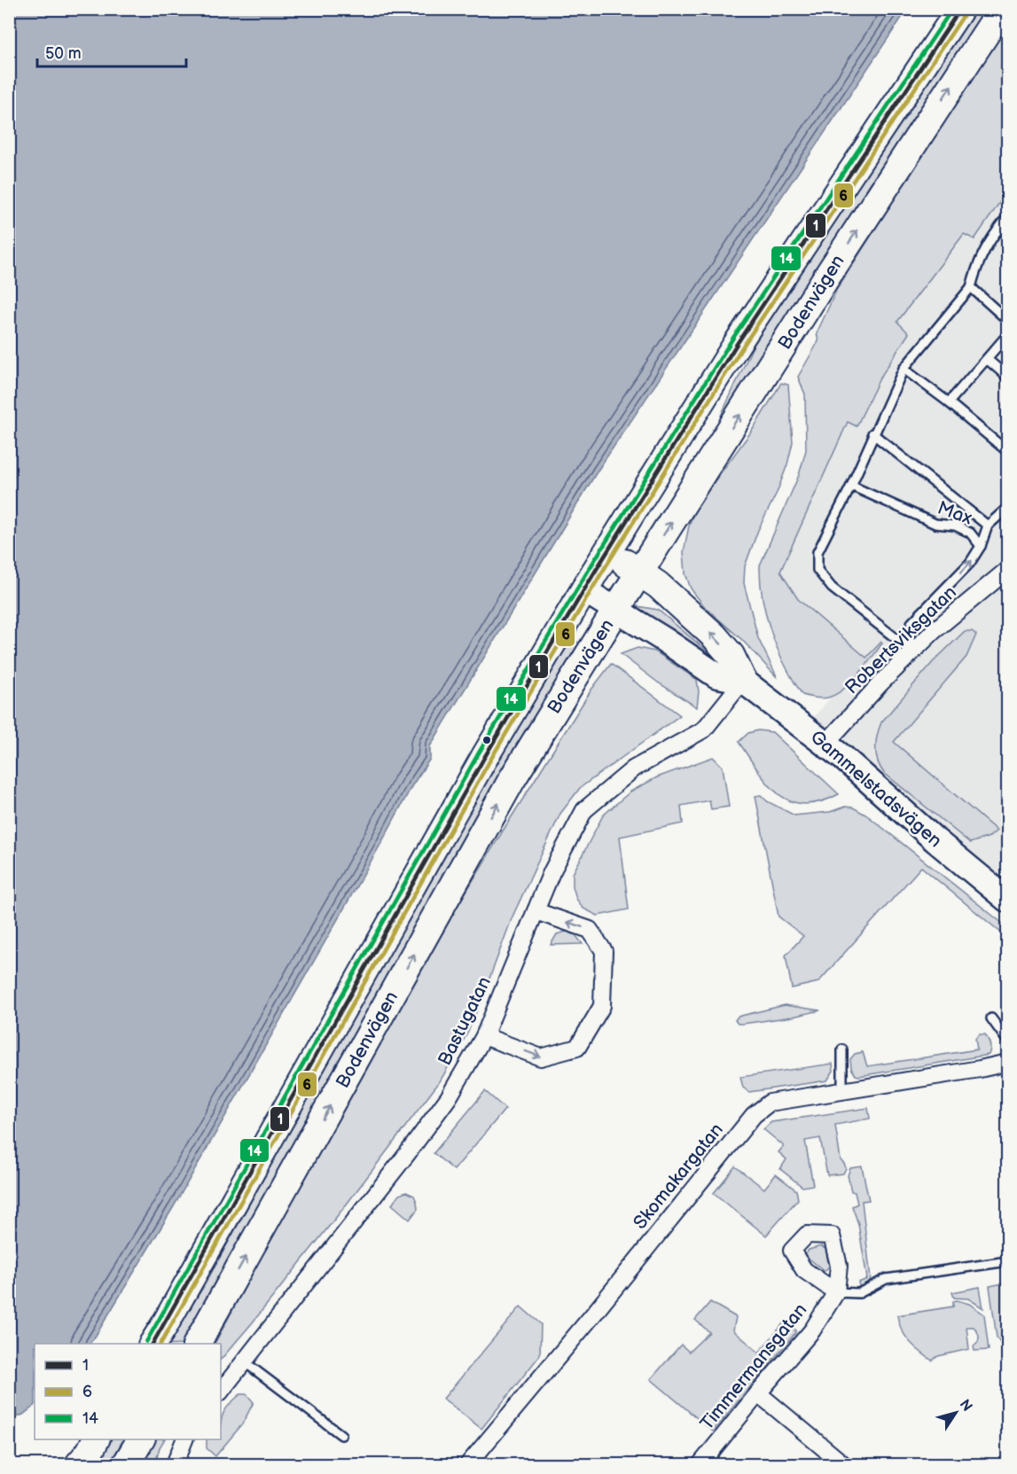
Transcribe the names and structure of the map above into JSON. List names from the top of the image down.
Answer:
{
  "streets": {
    "main road": ["Bodenvägen"],
    "street": [
      "Robertsviksgatan",
      "Gammelstadsvägen",
      "Bastugatan",
      "Skomakargatan",
      "Timmermansgatan"
    ],
    "lane": ["Max"]
  },
  "crossings": [
    ["Max", "Robertsviksgatan"],
    ["Robertsviksgatan", "Gammelstadsvägen"],
    ["Gammelstadsvägen", "Bastugatan"]
  ],
  "one_way": ["Max"],
  "lines": ["transit line 1", "transit line 14", "transit line 6"],
  "legend": ["1", "6", "14"],
  "scale_bar": "50 m",
  "north": "top right"
}
